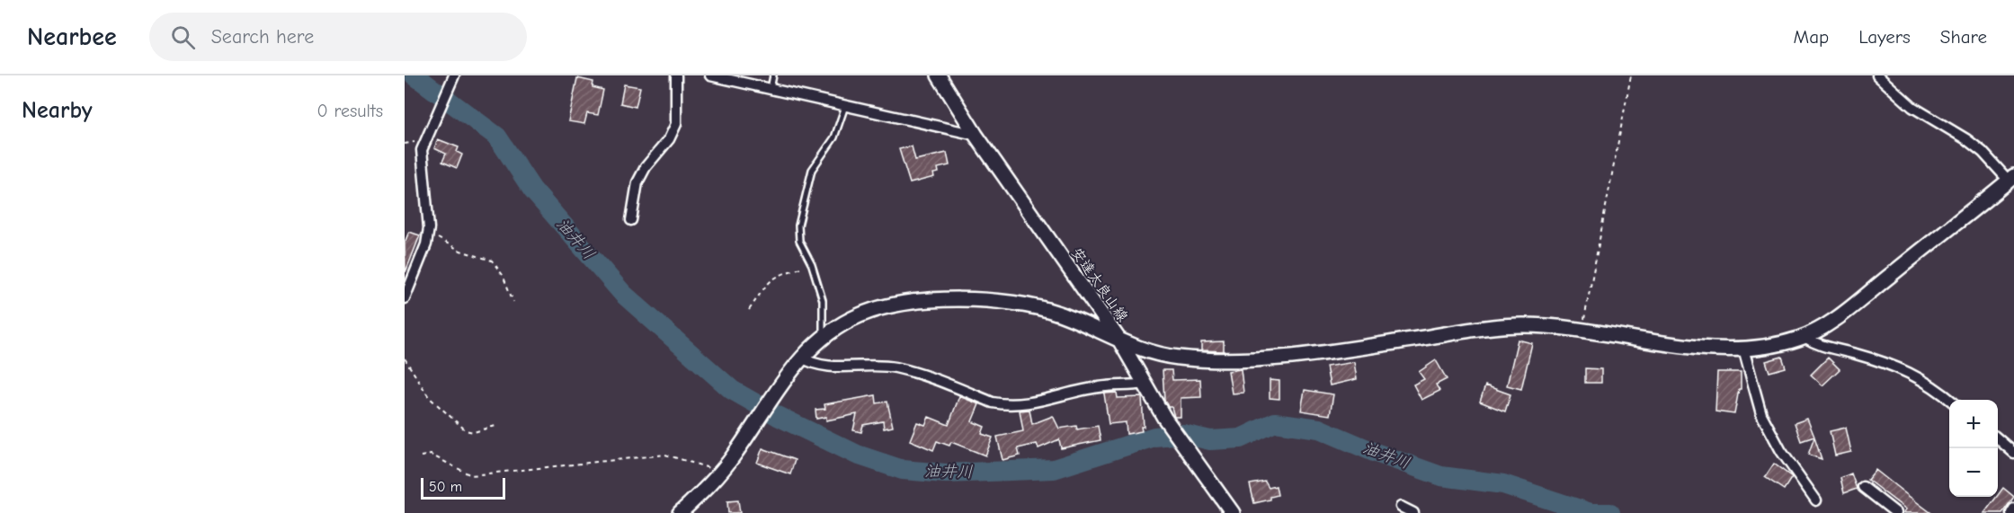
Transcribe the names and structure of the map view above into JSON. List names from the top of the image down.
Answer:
{
  "streets": {
    "street": ["安達太良山線"]
  },
  "water": ["油井川"],
  "scale_bar": "50 m",
  "page": {
    "header": "Nearbee",
    "search": "Search here",
    "nav": ["Map", "Layers", "Share"],
    "heading": ["Nearby", "0 results"],
    "map_buttons": ["+", "−"],
    "scale": "50 m"
  }
}
